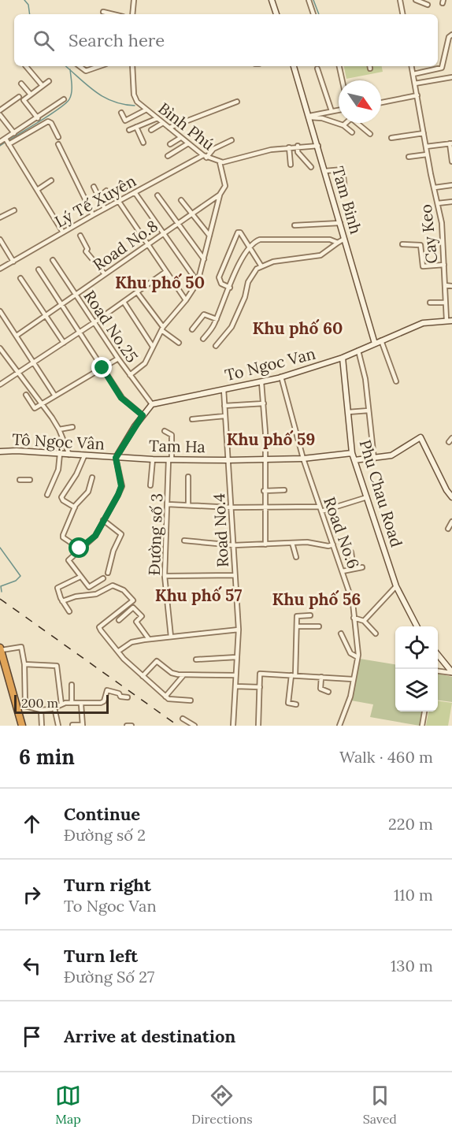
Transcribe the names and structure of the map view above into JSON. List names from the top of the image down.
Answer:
{
  "streets": {
    "main road": [
      "Tam Binh",
      "To Ngoc Van",
      "Tô Ngọc Vân",
      "Tam Ha",
      "Phu Chau Road"
    ],
    "street": [
      "Bình Phú",
      "Lý Tế Xuyên",
      "Cay Keo",
      "Road No.8",
      "Road No.25",
      "Road No.4",
      "Road No.6",
      "Đường số 3"
    ]
  },
  "crossings": [
    ["Bình Phú", "Tam Binh"],
    ["Bình Phú", "Lý Tế Xuyên"],
    ["Bình Phú", "Road No.8"],
    ["Tam Binh", "To Ngoc Van"],
    ["Cay Keo", "To Ngoc Van"],
    ["Road No.8", "Road No.25"],
    ["Road No.25", "To Ngoc Van"],
    ["To Ngoc Van", "Phu Chau Road"],
    ["To Ngoc Van", "Road No.4"],
    ["To Ngoc Van", "Road No.6"],
    ["Tô Ngọc Vân", "Tam Ha"],
    ["Tam Ha", "Phu Chau Road"],
    ["Tam Ha", "Road No.4"],
    ["Tam Ha", "Road No.6"],
    ["Tam Ha", "Đường số 3"]
  ],
  "districts": [
    "Khu phố 50",
    "Khu phố 60",
    "Khu phố 59",
    "Khu phố 57",
    "Khu phố 56"
  ],
  "scale_bar": "200 m",
  "north": "bottom right",
  "page": {
    "search": "Search here",
    "scale": "200 m",
    "heading": ["6 min", "Walk · 460 m"],
    "list": [
      ["Continue", "Đường số 2", "220 m"],
      ["Turn right", "To Ngoc Van", "110 m"],
      ["Turn left", "Đường Số 27", "130 m"],
      "Arrive at destination"
    ],
    "nav": ["Map", "Directions", "Saved"]
  }
}
